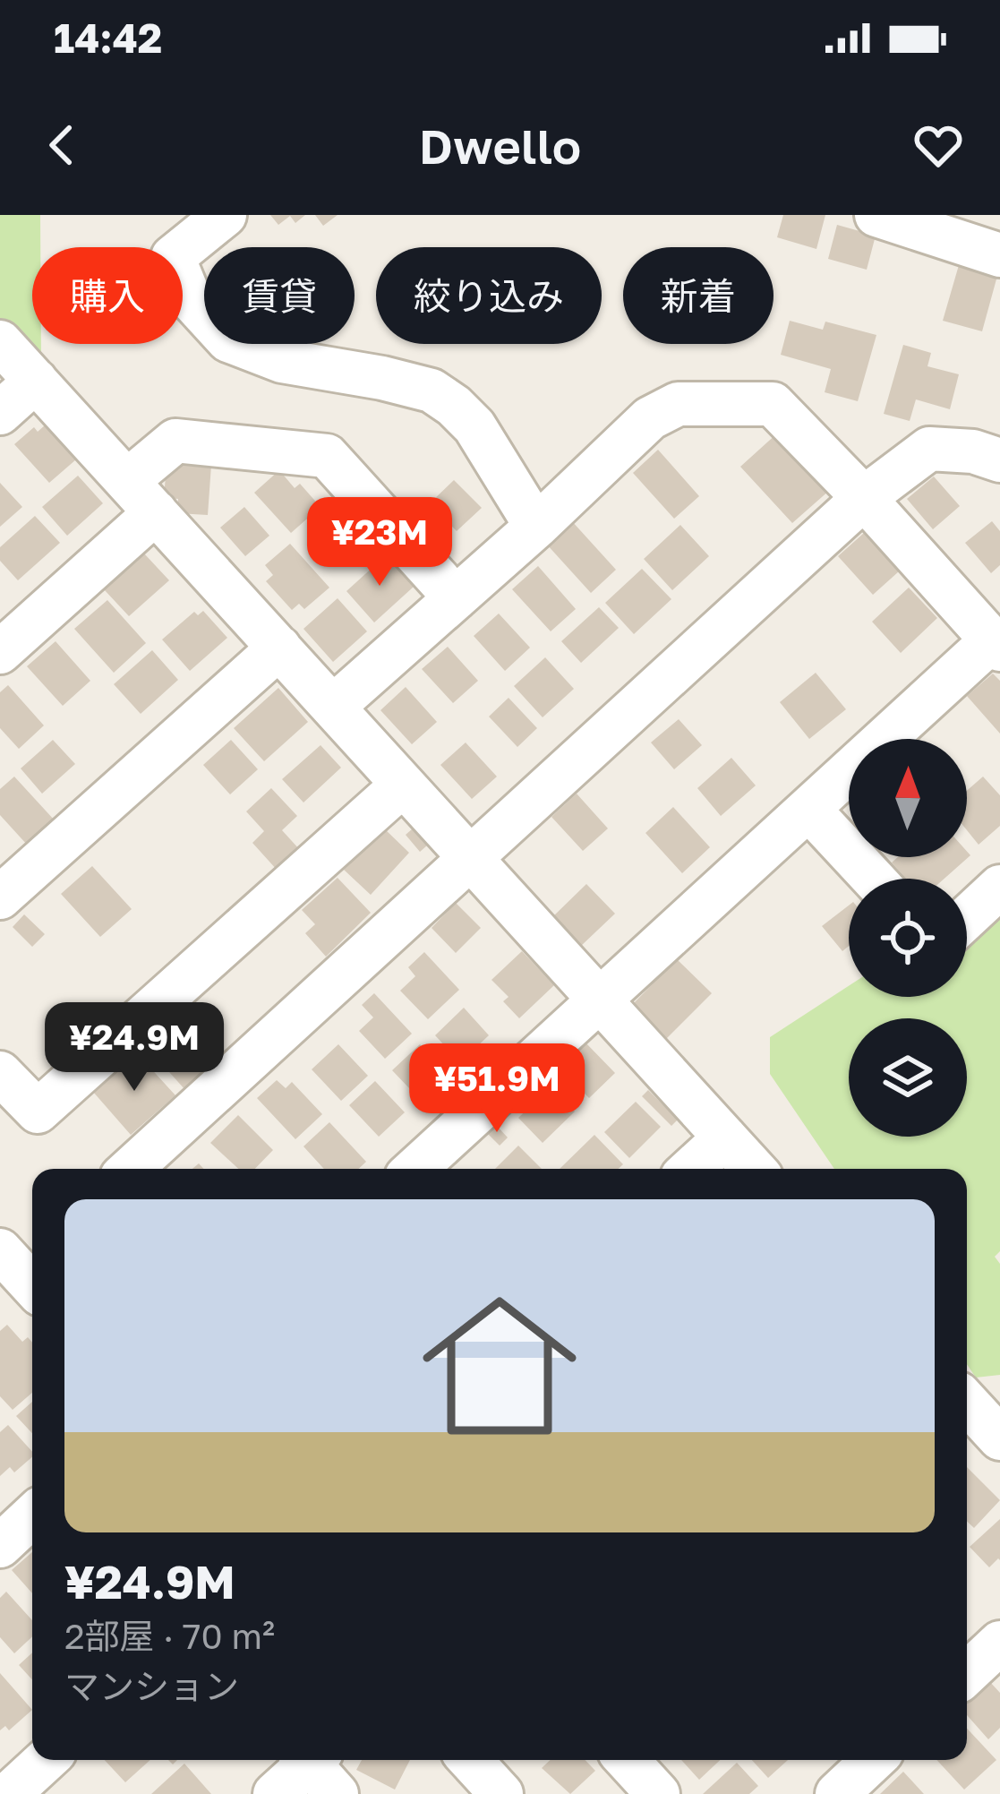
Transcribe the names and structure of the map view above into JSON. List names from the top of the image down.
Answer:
{
  "north": "top",
  "page": {
    "status": "14:42",
    "header": "Dwello",
    "chip": [
      "購入",
      "賃貸",
      "絞り込み",
      "新着"
    ],
    "price": ["¥23M", "¥24.9M", "¥51.9M"],
    "list": [
      {
        "name": "¥24.9M",
        "note": "2部屋 · 70 m² · マンション"
      }
    ]
  }
}
